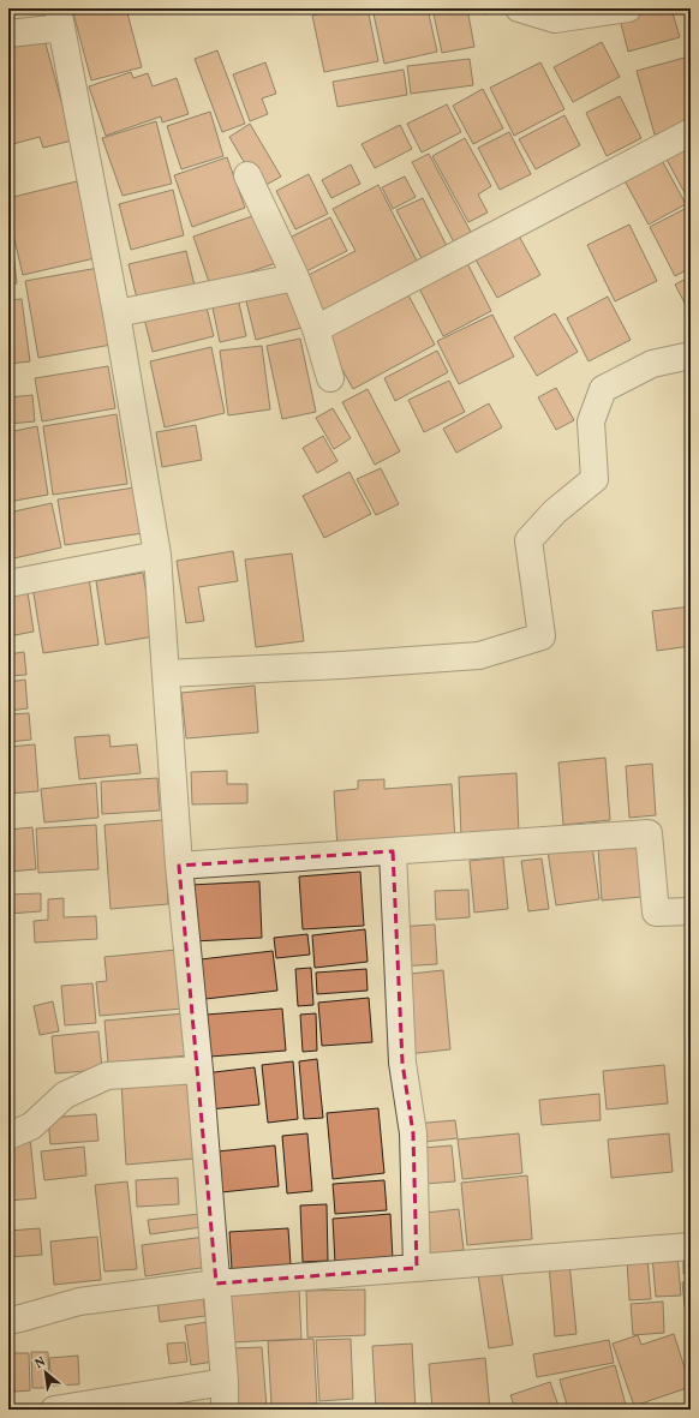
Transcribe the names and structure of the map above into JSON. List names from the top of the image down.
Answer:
{
  "north": "top left"
}
